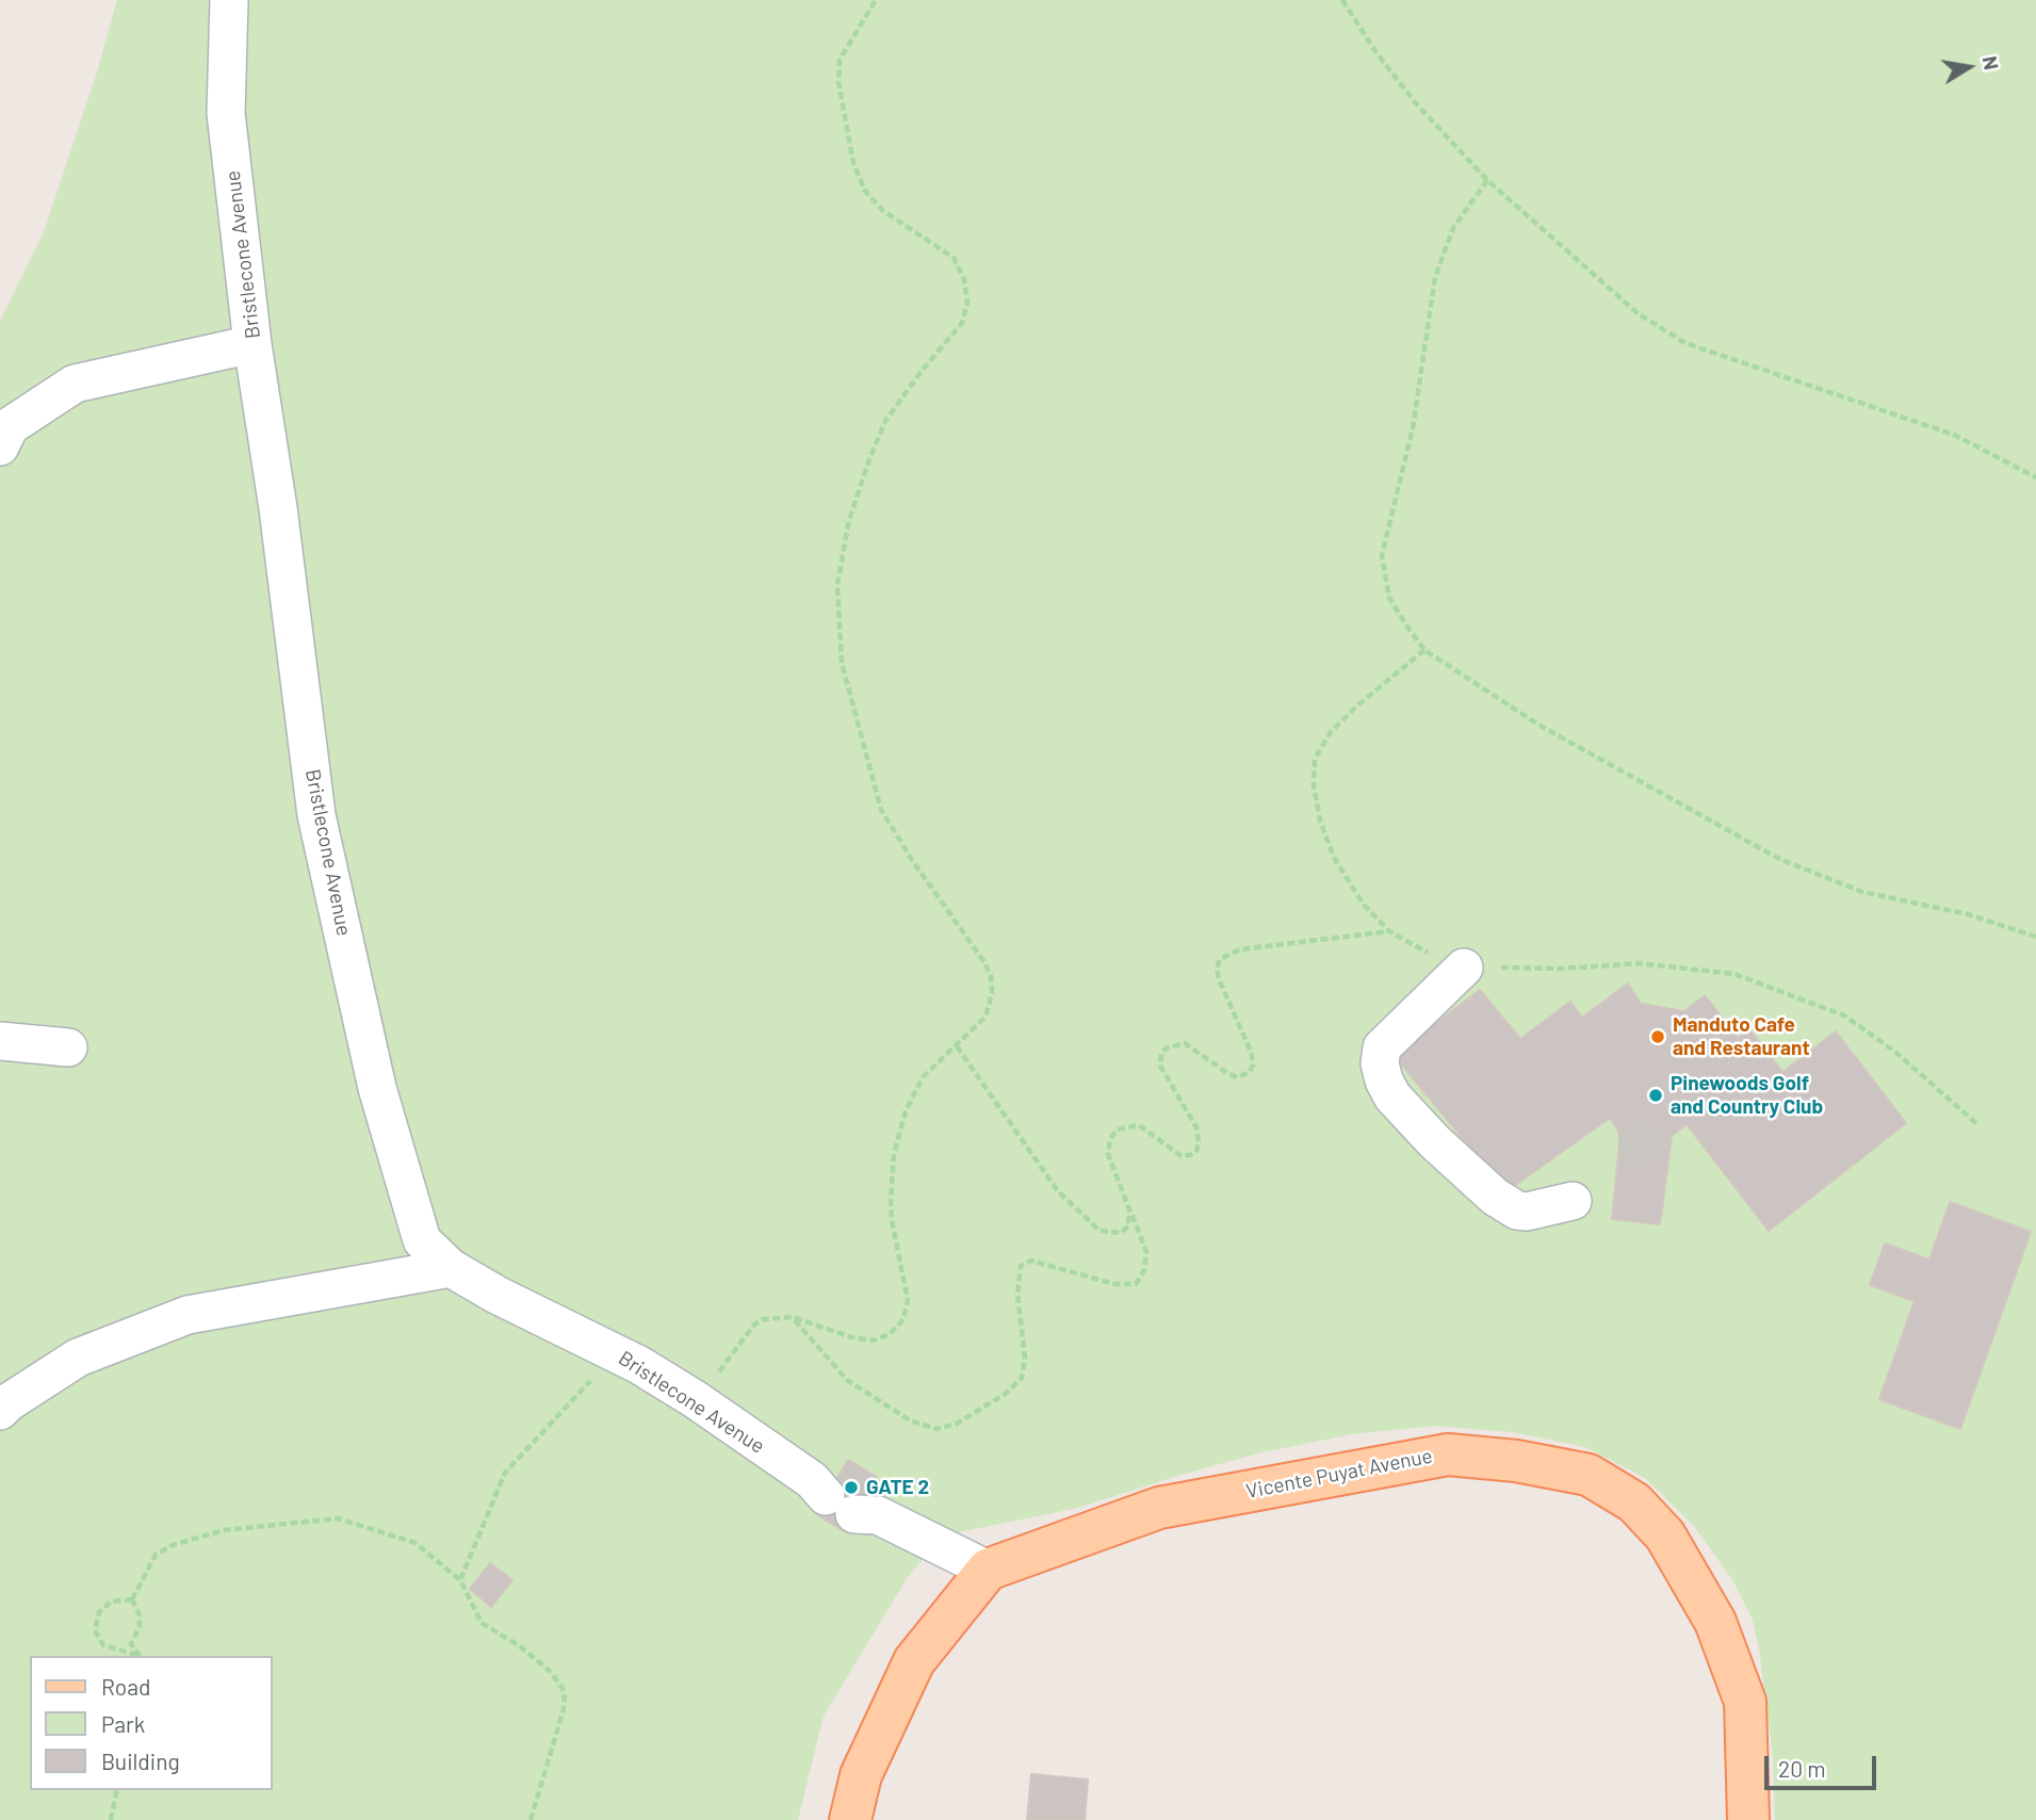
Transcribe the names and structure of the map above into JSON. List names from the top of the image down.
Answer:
{
  "streets": {
    "main road": ["Vicente Puyat Avenue"],
    "street": ["Bristlecone Avenue"]
  },
  "crossings": [
    ["Bristlecone Avenue", "Vicente Puyat Avenue"]
  ],
  "places": ["Manduto Cafe and Restaurant", "Pinewoods Golf and Country Club", "GATE 2"],
  "legend": ["Road", "Park", "Building"],
  "scale_bar": "20 m",
  "north": "right"
}
